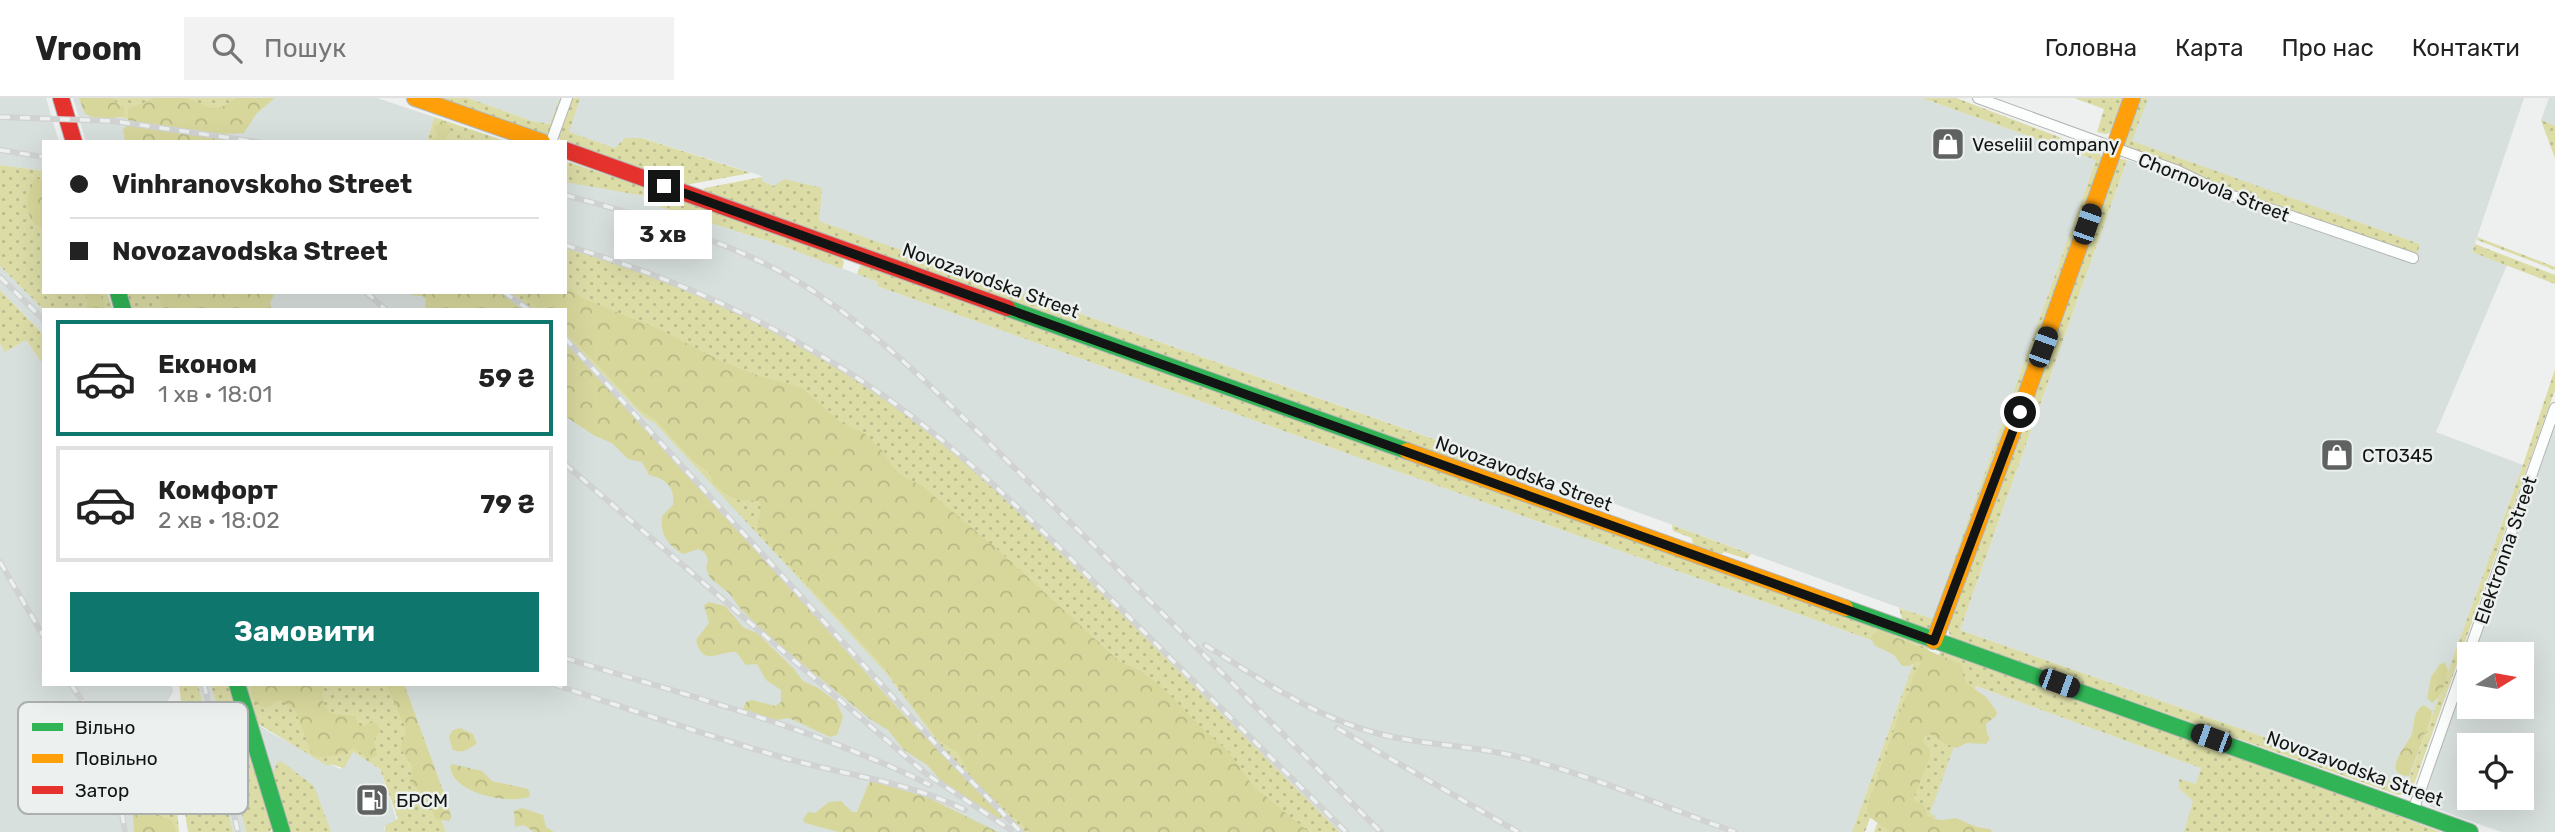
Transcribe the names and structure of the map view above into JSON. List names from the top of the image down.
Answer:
{
  "streets": {
    "street": ["Chornovola Street", "Novozavodska Street", "Elektronna Street"]
  },
  "crossings": [
    ["Novozavodska Street", "Elektronna Street"]
  ],
  "places": {
    "shop": ["Veseliil company", "СТО345"],
    "fuel station": ["БРСМ"]
  },
  "legend": ["Вільно", "Повільно", "Затор"],
  "north": "right",
  "page": {
    "header": "Vroom",
    "search": "Пошук",
    "nav": [
      "Головна",
      "Карта",
      "Про нас",
      "Контакти"
    ],
    "banner": ["Vinhranovskoho Street", "Novozavodska Street"],
    "bubble": "3 хв",
    "list": [
      {
        "name": "Економ",
        "note": "1 хв · 18:01",
        "value": "59 ₴"
      },
      {
        "name": "Комфорт",
        "note": "2 хв · 18:02",
        "value": "79 ₴"
      }
    ],
    "buttons": "Замовити"
  }
}
